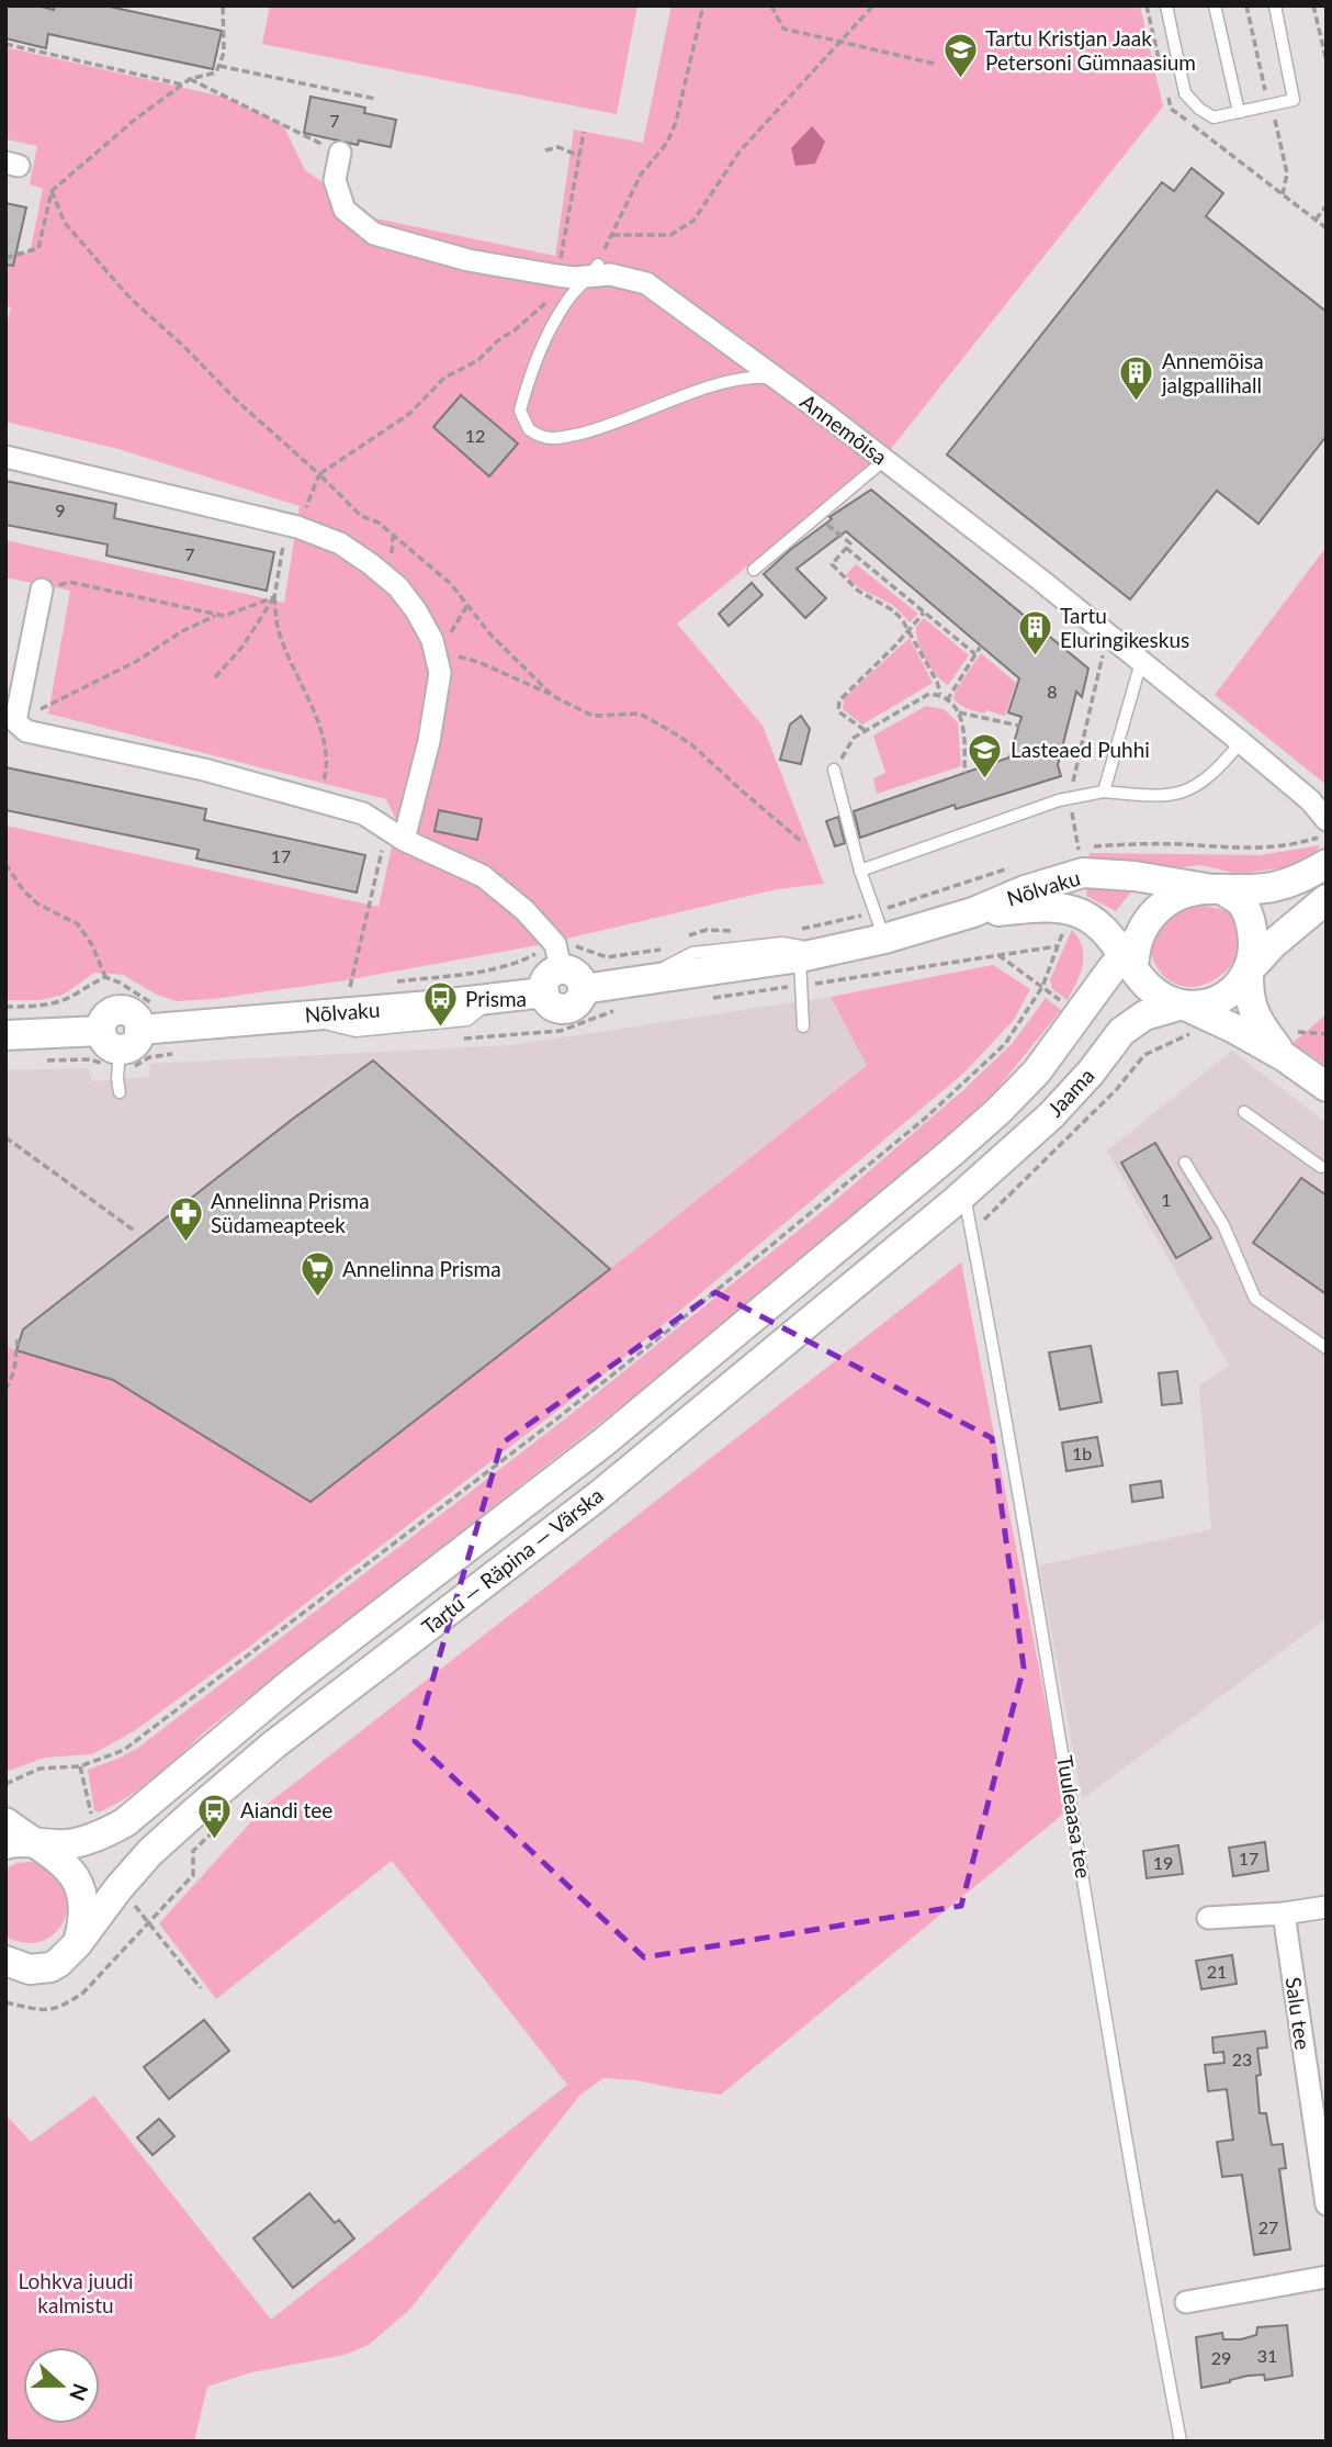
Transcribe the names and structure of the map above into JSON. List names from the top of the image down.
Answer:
{
  "streets": {
    "main road": ["Nõlvaku", "Jaama", "Tartu — Räpina — Värska"],
    "street": ["Annemõisa", "Salu tee"],
    "lane": ["Tuuleaasa tee"]
  },
  "crossings": [
    ["Nõlvaku", "Jaama"],
    ["Jaama", "Tartu — Räpina — Värska"],
    ["Jaama", "Tuuleaasa tee"],
    ["Tartu — Räpina — Värska", "Tuuleaasa tee"]
  ],
  "parks": ["Lohkva juudi kalmistu"],
  "places": {
    "school or university": ["Tartu Kristjan Jaak Petersoni Gümnaasium", "Lasteaed Puhhi"],
    "building": ["Annemõisa jalgpallihall", "Tartu Eluringikeskus"],
    "bus stop": ["Prisma", "Aiandi tee"],
    "pharmacy": ["Annelinna Prisma Südameapteek"],
    "supermarket": ["Annelinna Prisma"]
  },
  "house_numbers": [
    "7",
    "12",
    "9",
    "7",
    "8",
    "17",
    "1",
    "1b",
    "17",
    "19",
    "21",
    "23",
    "27",
    "31",
    "29"
  ],
  "north": "right"
}
